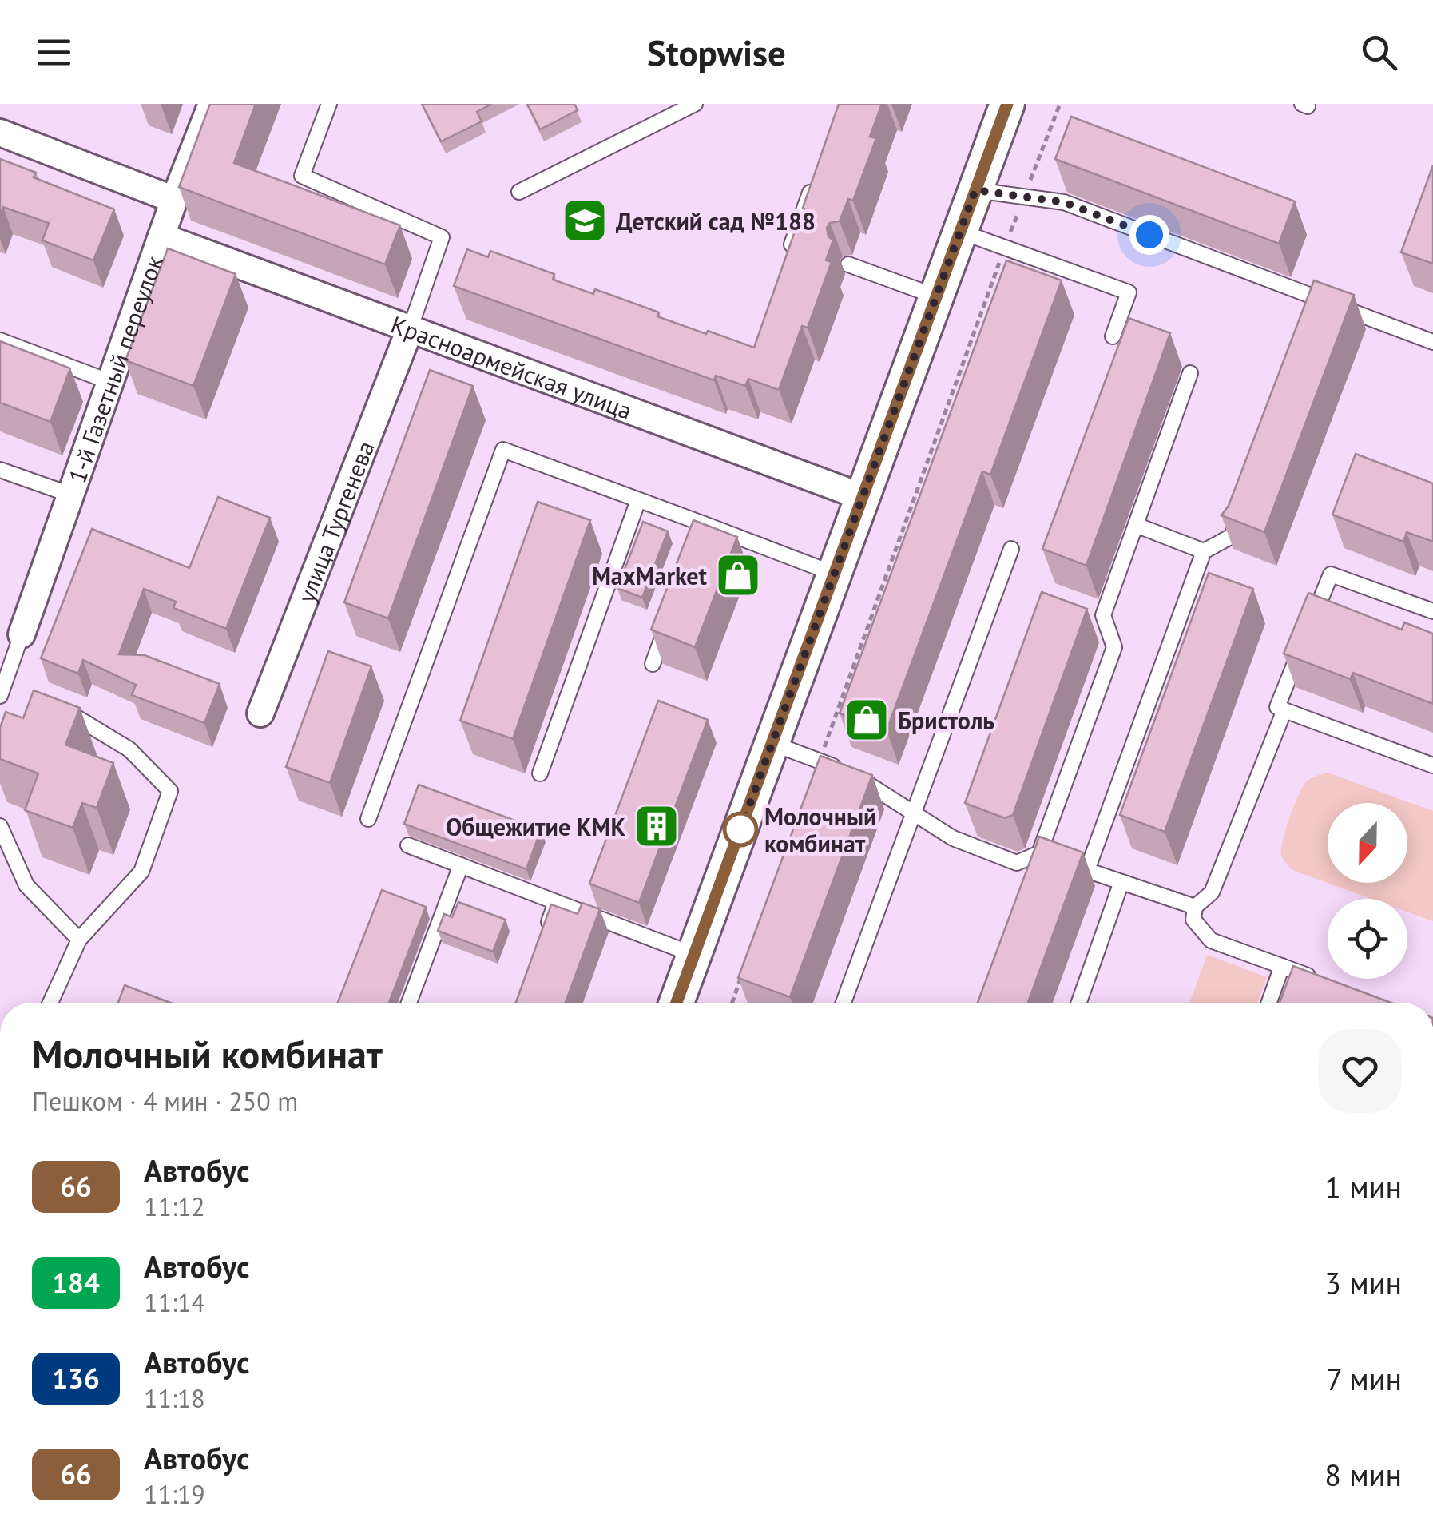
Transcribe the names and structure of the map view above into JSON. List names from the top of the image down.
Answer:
{
  "streets": {
    "street": ["Красноармейская улица", "1-й Газетный переулок", "улица Тургенева"]
  },
  "crossings": [
    ["Красноармейская улица", "1-й Газетный переулок"],
    ["Красноармейская улица", "улица Тургенева"]
  ],
  "places": {
    "school or university": ["Детский сад №188"],
    "shop": ["MaxMarket", "Бристоль"],
    "building": ["Общежитие КМК"],
    "other": ["Молочный комбинат"]
  },
  "lines": ["bus line 66"],
  "north": "bottom",
  "page": {
    "header": "Stopwise",
    "heading": ["Молочный комбинат", "Пешком · 4 мин · 250 m"],
    "list": [
      {
        "mark": "66",
        "name": "Автобус",
        "note": "11:12",
        "value": "1 мин"
      },
      {
        "mark": "184",
        "name": "Автобус",
        "note": "11:14",
        "value": "3 мин"
      },
      {
        "mark": "136",
        "name": "Автобус",
        "note": "11:18",
        "value": "7 мин"
      },
      {
        "mark": "66",
        "name": "Автобус",
        "note": "11:19",
        "value": "8 мин"
      }
    ]
  }
}
